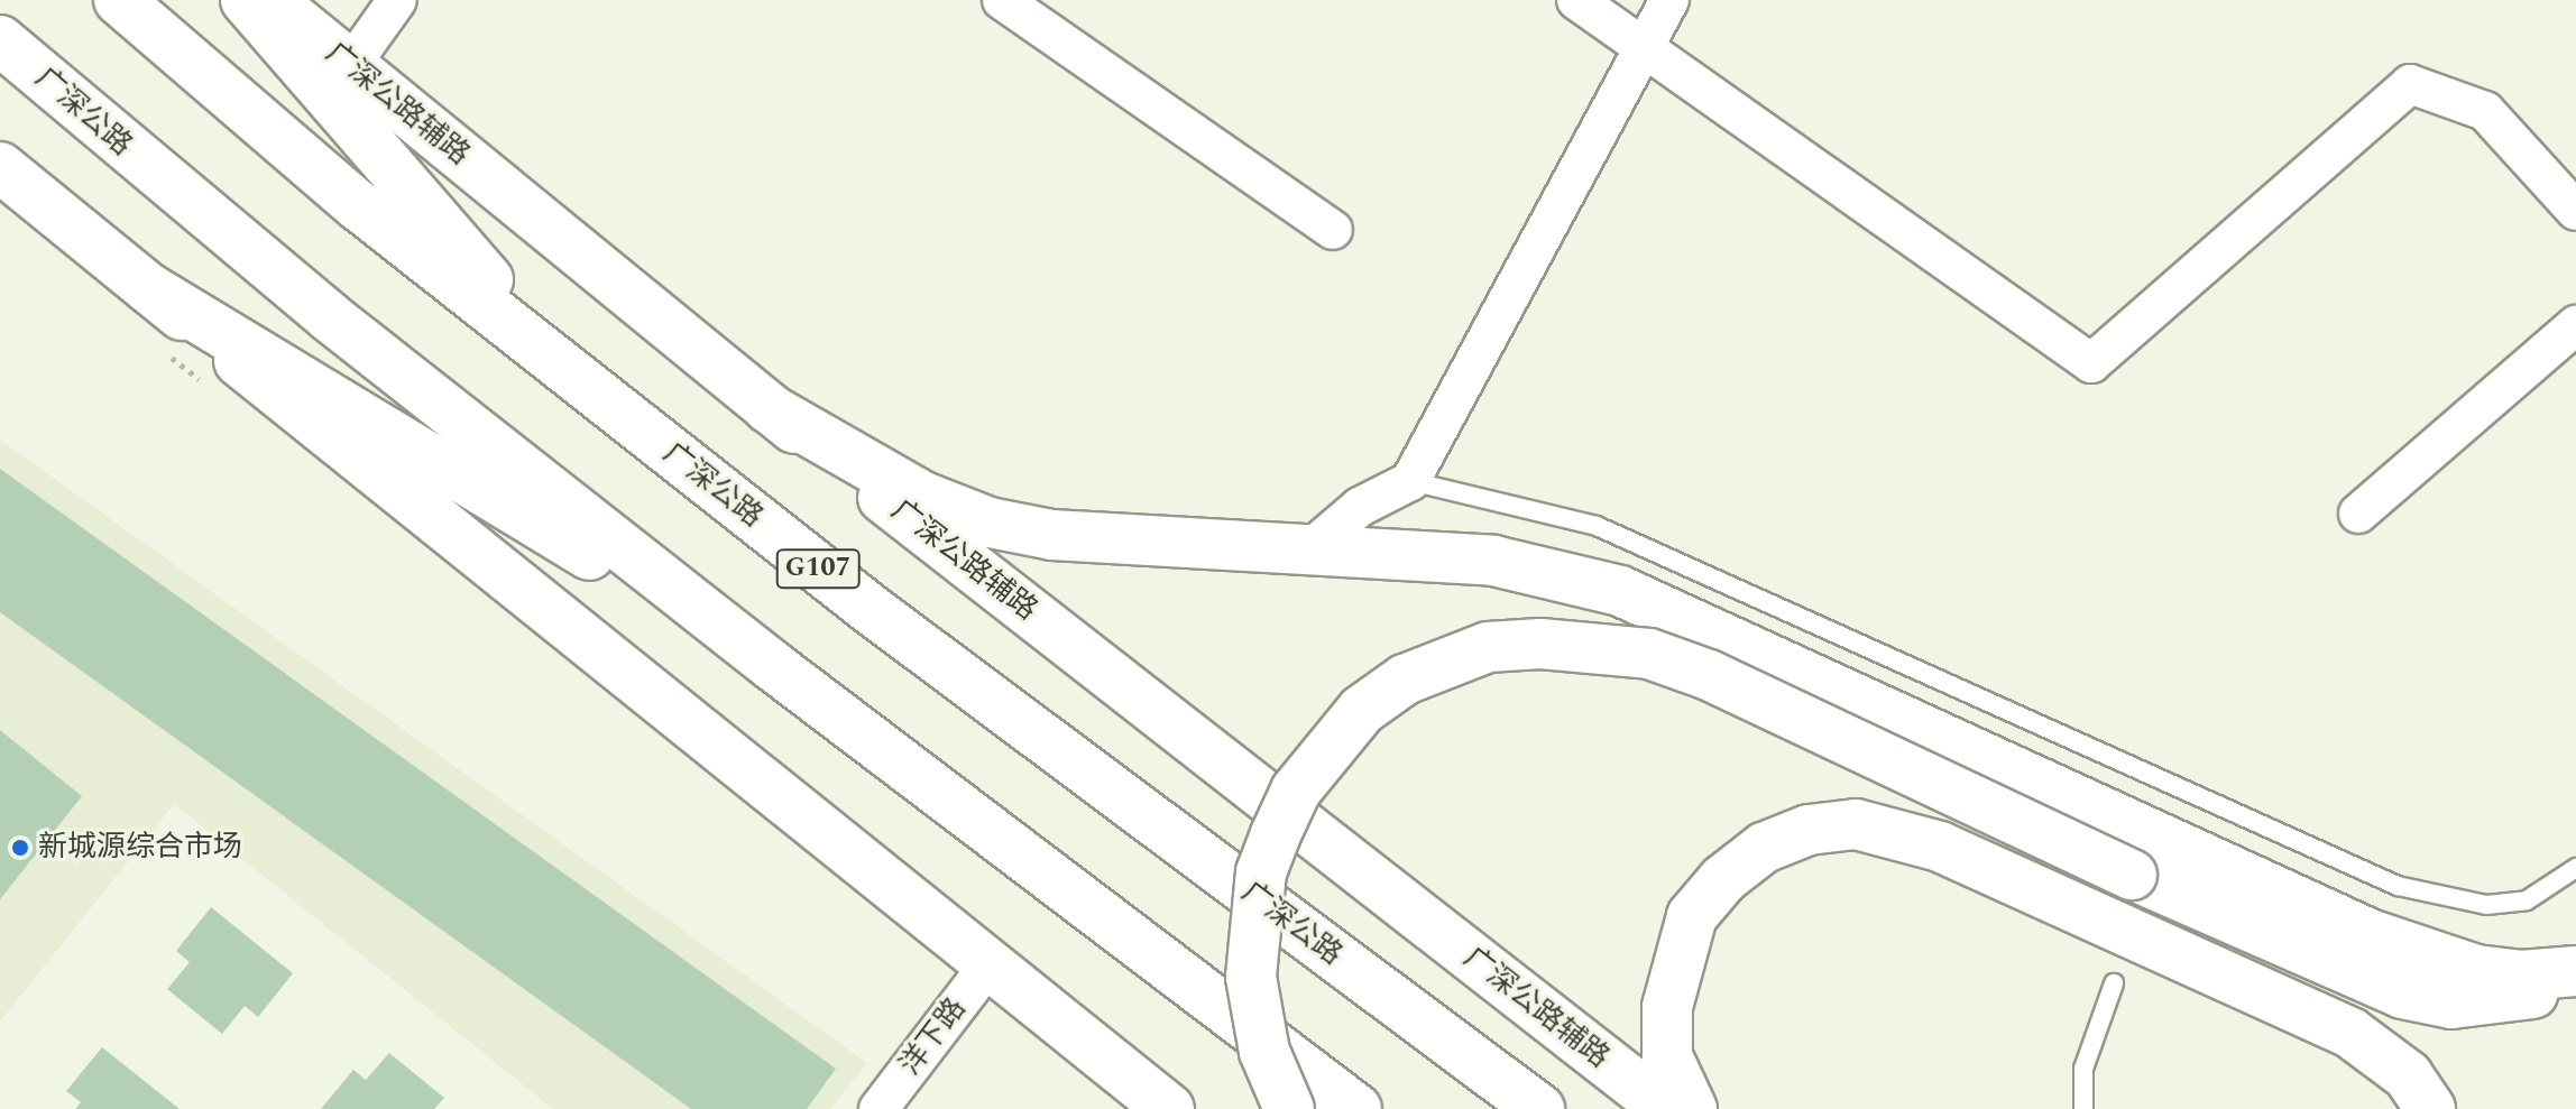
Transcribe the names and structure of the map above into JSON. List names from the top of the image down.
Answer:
{
  "streets": {
    "main road": ["广深公路辅路", "广深公路", "G107"],
    "street": ["洋下路"]
  },
  "places": ["新城源综合市场"]
}
